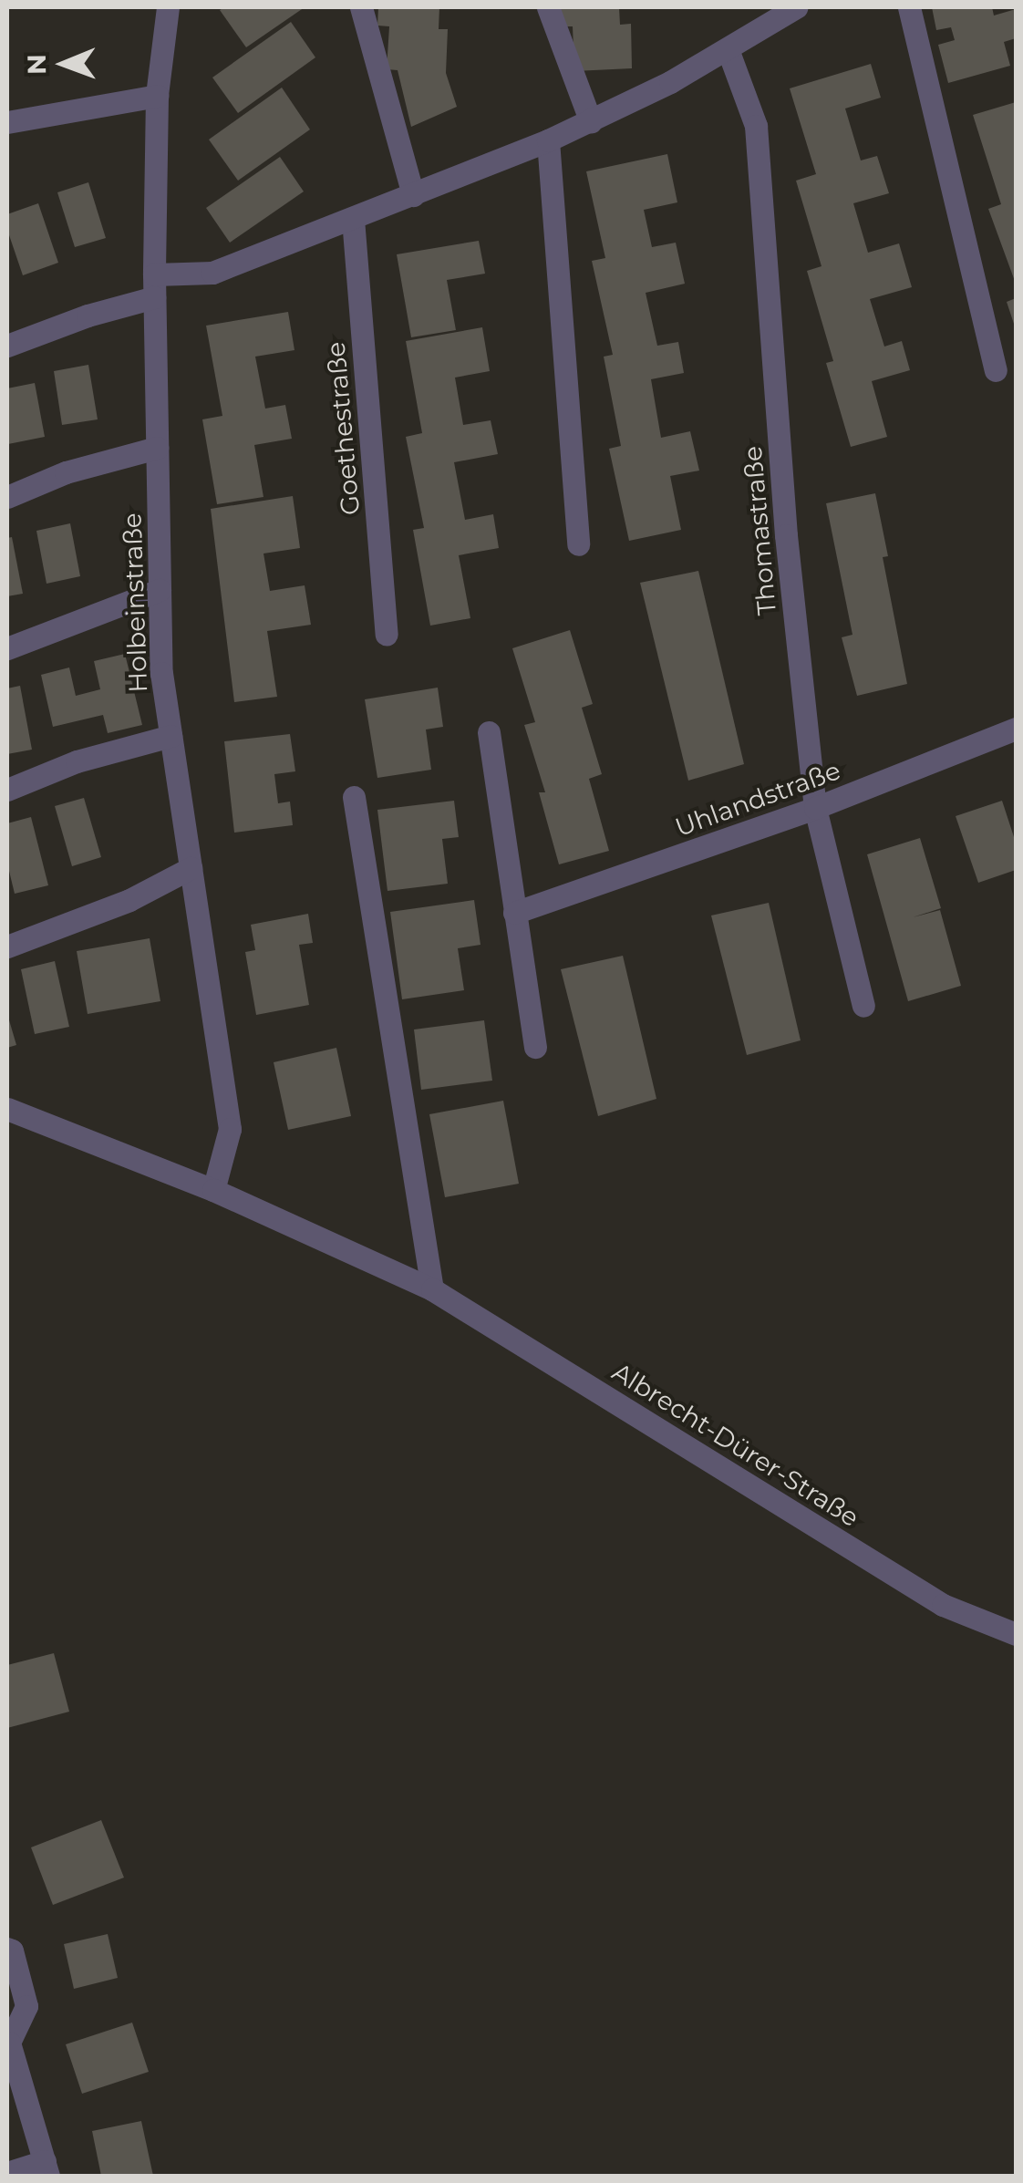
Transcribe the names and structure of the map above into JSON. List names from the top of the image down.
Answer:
{
  "streets": {
    "street": [
      "Goethestraße",
      "Thomastraße",
      "Holbeinstraße",
      "Uhlandstraße",
      "Albrecht-Dürer-Straße"
    ]
  },
  "crossings": [
    ["Thomastraße", "Uhlandstraße"],
    ["Holbeinstraße", "Albrecht-Dürer-Straße"]
  ],
  "north": "left"
}
